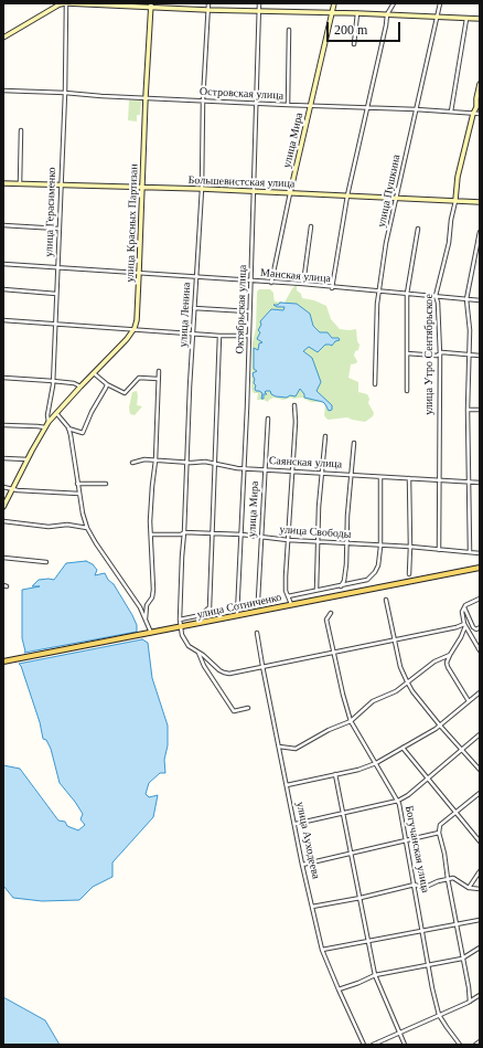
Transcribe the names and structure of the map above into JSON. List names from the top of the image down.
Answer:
{
  "streets": {
    "main road": [
      "улица Мира",
      "Большевистская улица",
      "улица Красных Партизан",
      "улица Утро Сентябрьское",
      "улица Сотниченко"
    ],
    "street": [
      "Островская улица",
      "улица Пушкина",
      "улица Герасименко",
      "Манская улица",
      "Октябрьская улица",
      "улица Ленина",
      "Саянская улица",
      "улица Свободы",
      "улица Ауходеева",
      "Богучанская улица"
    ]
  },
  "crossings": [
    ["Островская улица", "улица Мира"],
    ["Островская улица", "улица Пушкина"],
    ["Островская улица", "улица Герасименко"],
    ["Островская улица", "улица Красных Партизан"],
    ["Островская улица", "Октябрьская улица"],
    ["Островская улица", "улица Ленина"],
    ["Островская улица", "улица Утро Сентябрьское"],
    ["улица Мира", "Большевистская улица"],
    ["улица Мира", "Манская улица"],
    ["улица Мира", "Октябрьская улица"],
    ["улица Мира", "Саянская улица"],
    ["улица Мира", "улица Свободы"],
    ["Большевистская улица", "улица Пушкина"],
    ["Большевистская улица", "улица Герасименко"],
    ["Большевистская улица", "улица Красных Партизан"],
    ["Большевистская улица", "Октябрьская улица"],
    ["Большевистская улица", "улица Ленина"],
    ["Большевистская улица", "улица Утро Сентябрьское"],
    ["улица Пушкина", "Манская улица"],
    ["улица Герасименко", "Манская улица"],
    ["улица Красных Партизан", "Манская улица"],
    ["Манская улица", "Октябрьская улица"],
    ["Манская улица", "улица Ленина"],
    ["Манская улица", "улица Утро Сентябрьское"],
    ["Октябрьская улица", "Саянская улица"],
    ["Октябрьская улица", "улица Свободы"],
    ["Октябрьская улица", "улица Сотниченко"],
    ["улица Ленина", "Саянская улица"],
    ["улица Ленина", "улица Свободы"],
    ["улица Ленина", "улица Сотниченко"],
    ["улица Утро Сентябрьское", "Саянская улица"],
    ["улица Утро Сентябрьское", "улица Свободы"]
  ],
  "scale_bar": "200 m"
}
